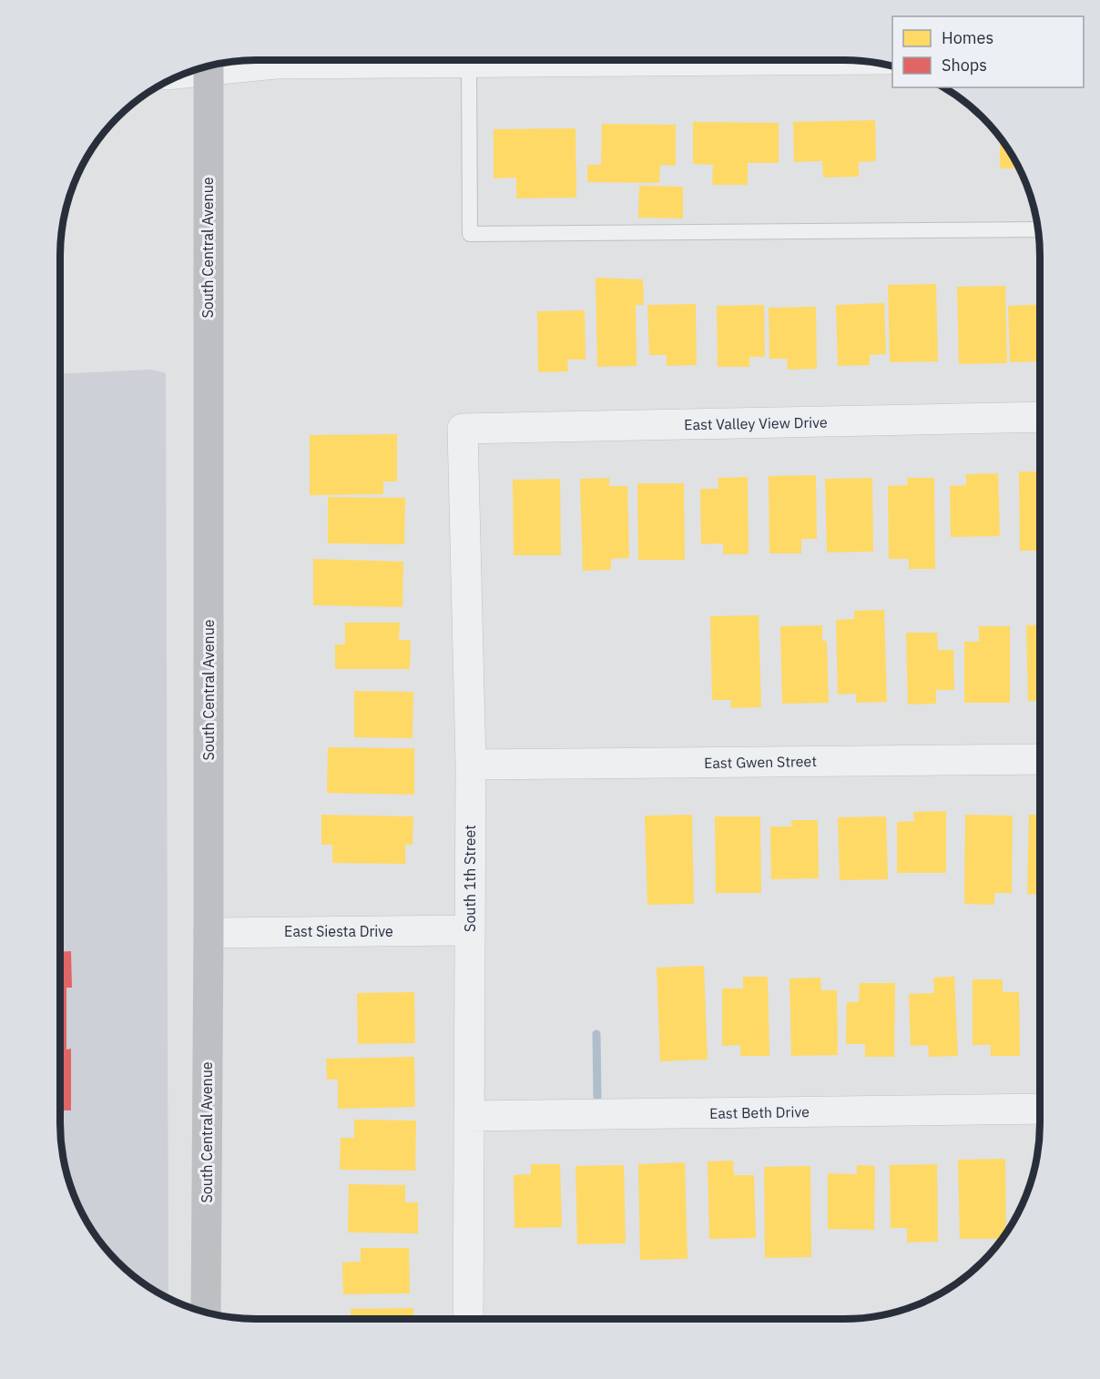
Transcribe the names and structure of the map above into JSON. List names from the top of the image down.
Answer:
{
  "streets": {
    "main road": ["South Central Avenue"],
    "street": [
      "East Valley View Drive",
      "East Gwen Street",
      "South 1th Street",
      "East Siesta Drive",
      "East Beth Drive"
    ]
  },
  "crossings": [
    ["South Central Avenue", "East Siesta Drive"],
    ["East Valley View Drive", "South 1th Street"],
    ["East Gwen Street", "South 1th Street"],
    ["South 1th Street", "East Siesta Drive"],
    ["South 1th Street", "East Beth Drive"]
  ],
  "legend": ["Homes", "Shops"]
}
